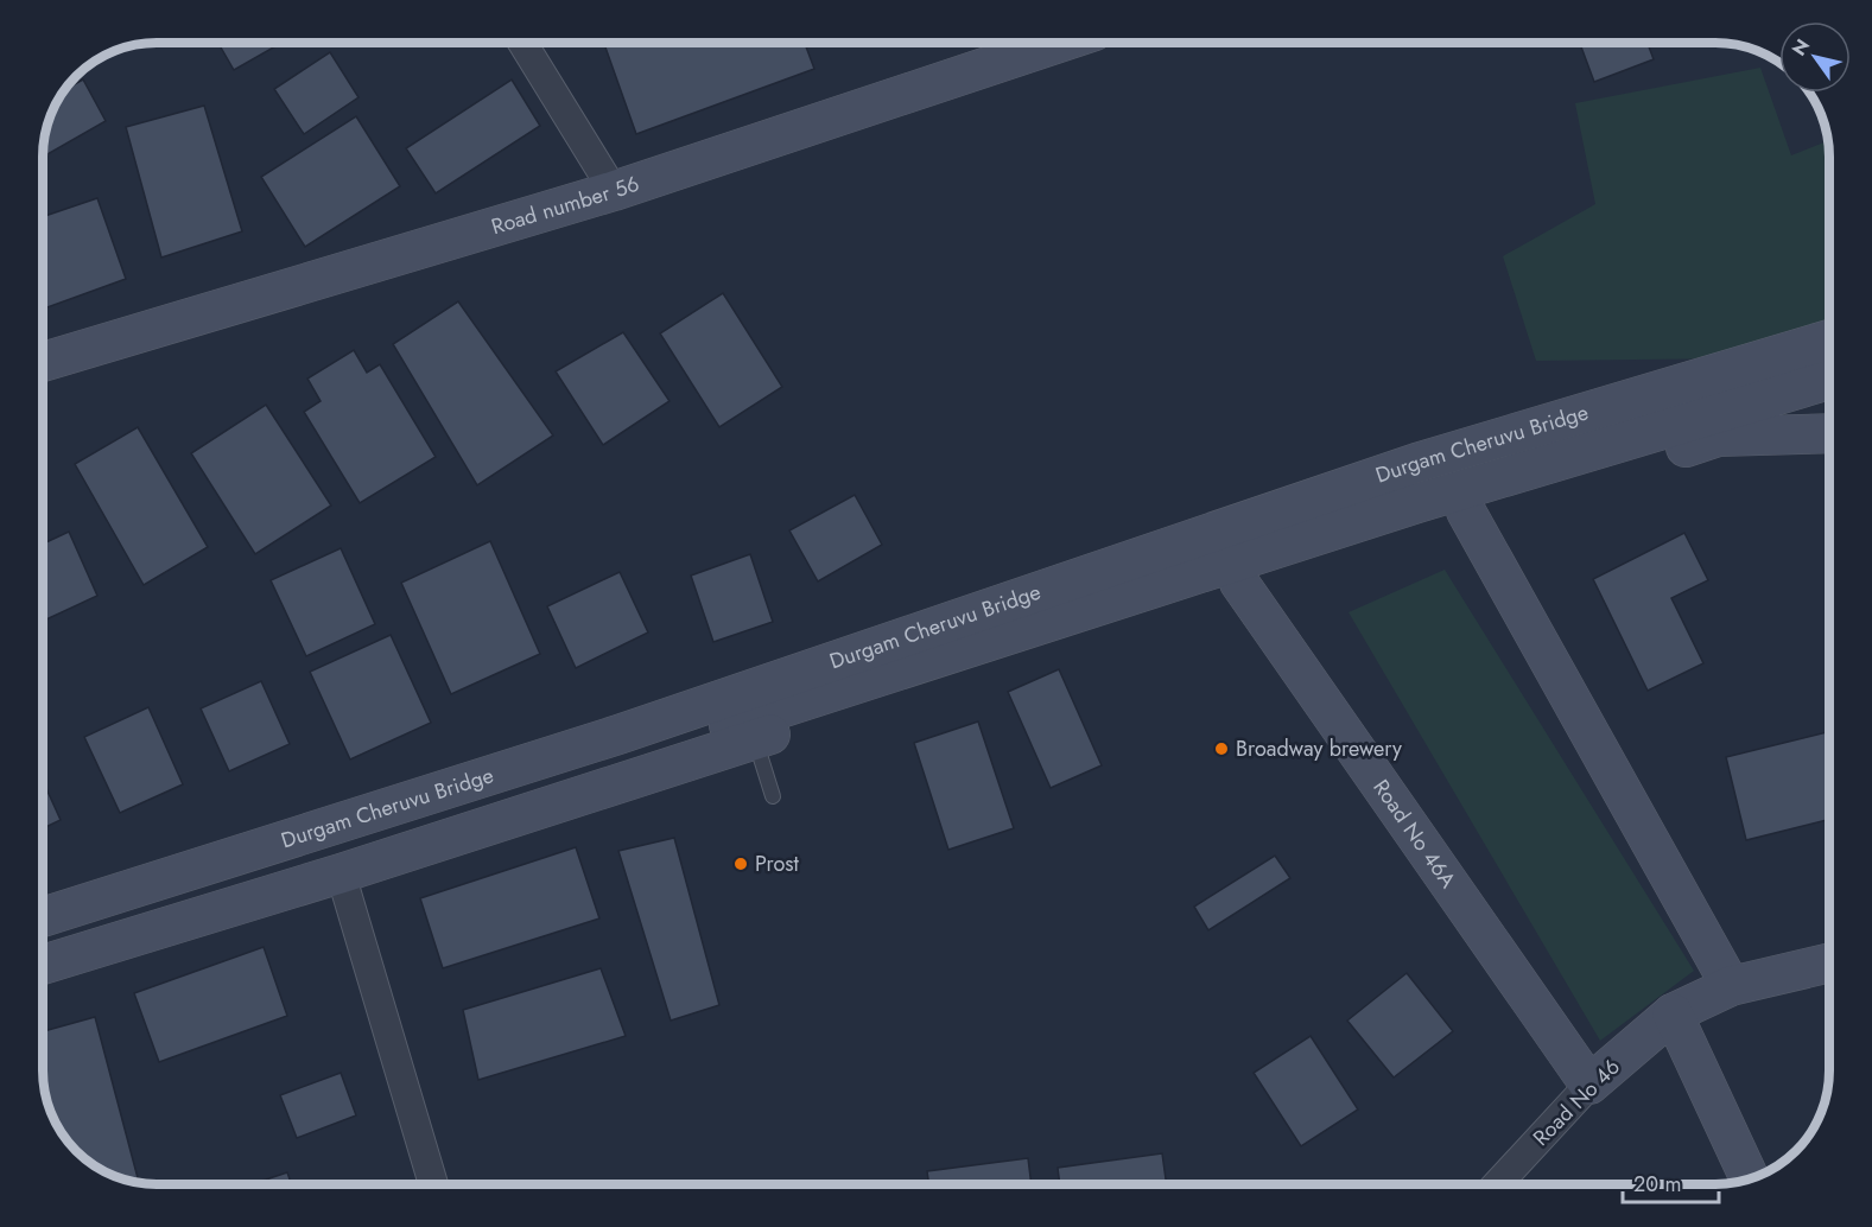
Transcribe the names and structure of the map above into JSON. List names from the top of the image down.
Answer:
{
  "streets": {
    "main road": [
      "Road number 56",
      "Durgam Cheruvu Bridge",
      "Road No 46A",
      "Road No 46"
    ]
  },
  "crossings": [
    ["Road No 46A", "Road No 46"]
  ],
  "places": ["Broadway brewery", "Prost"],
  "scale_bar": "20 m",
  "north": "top left"
}
